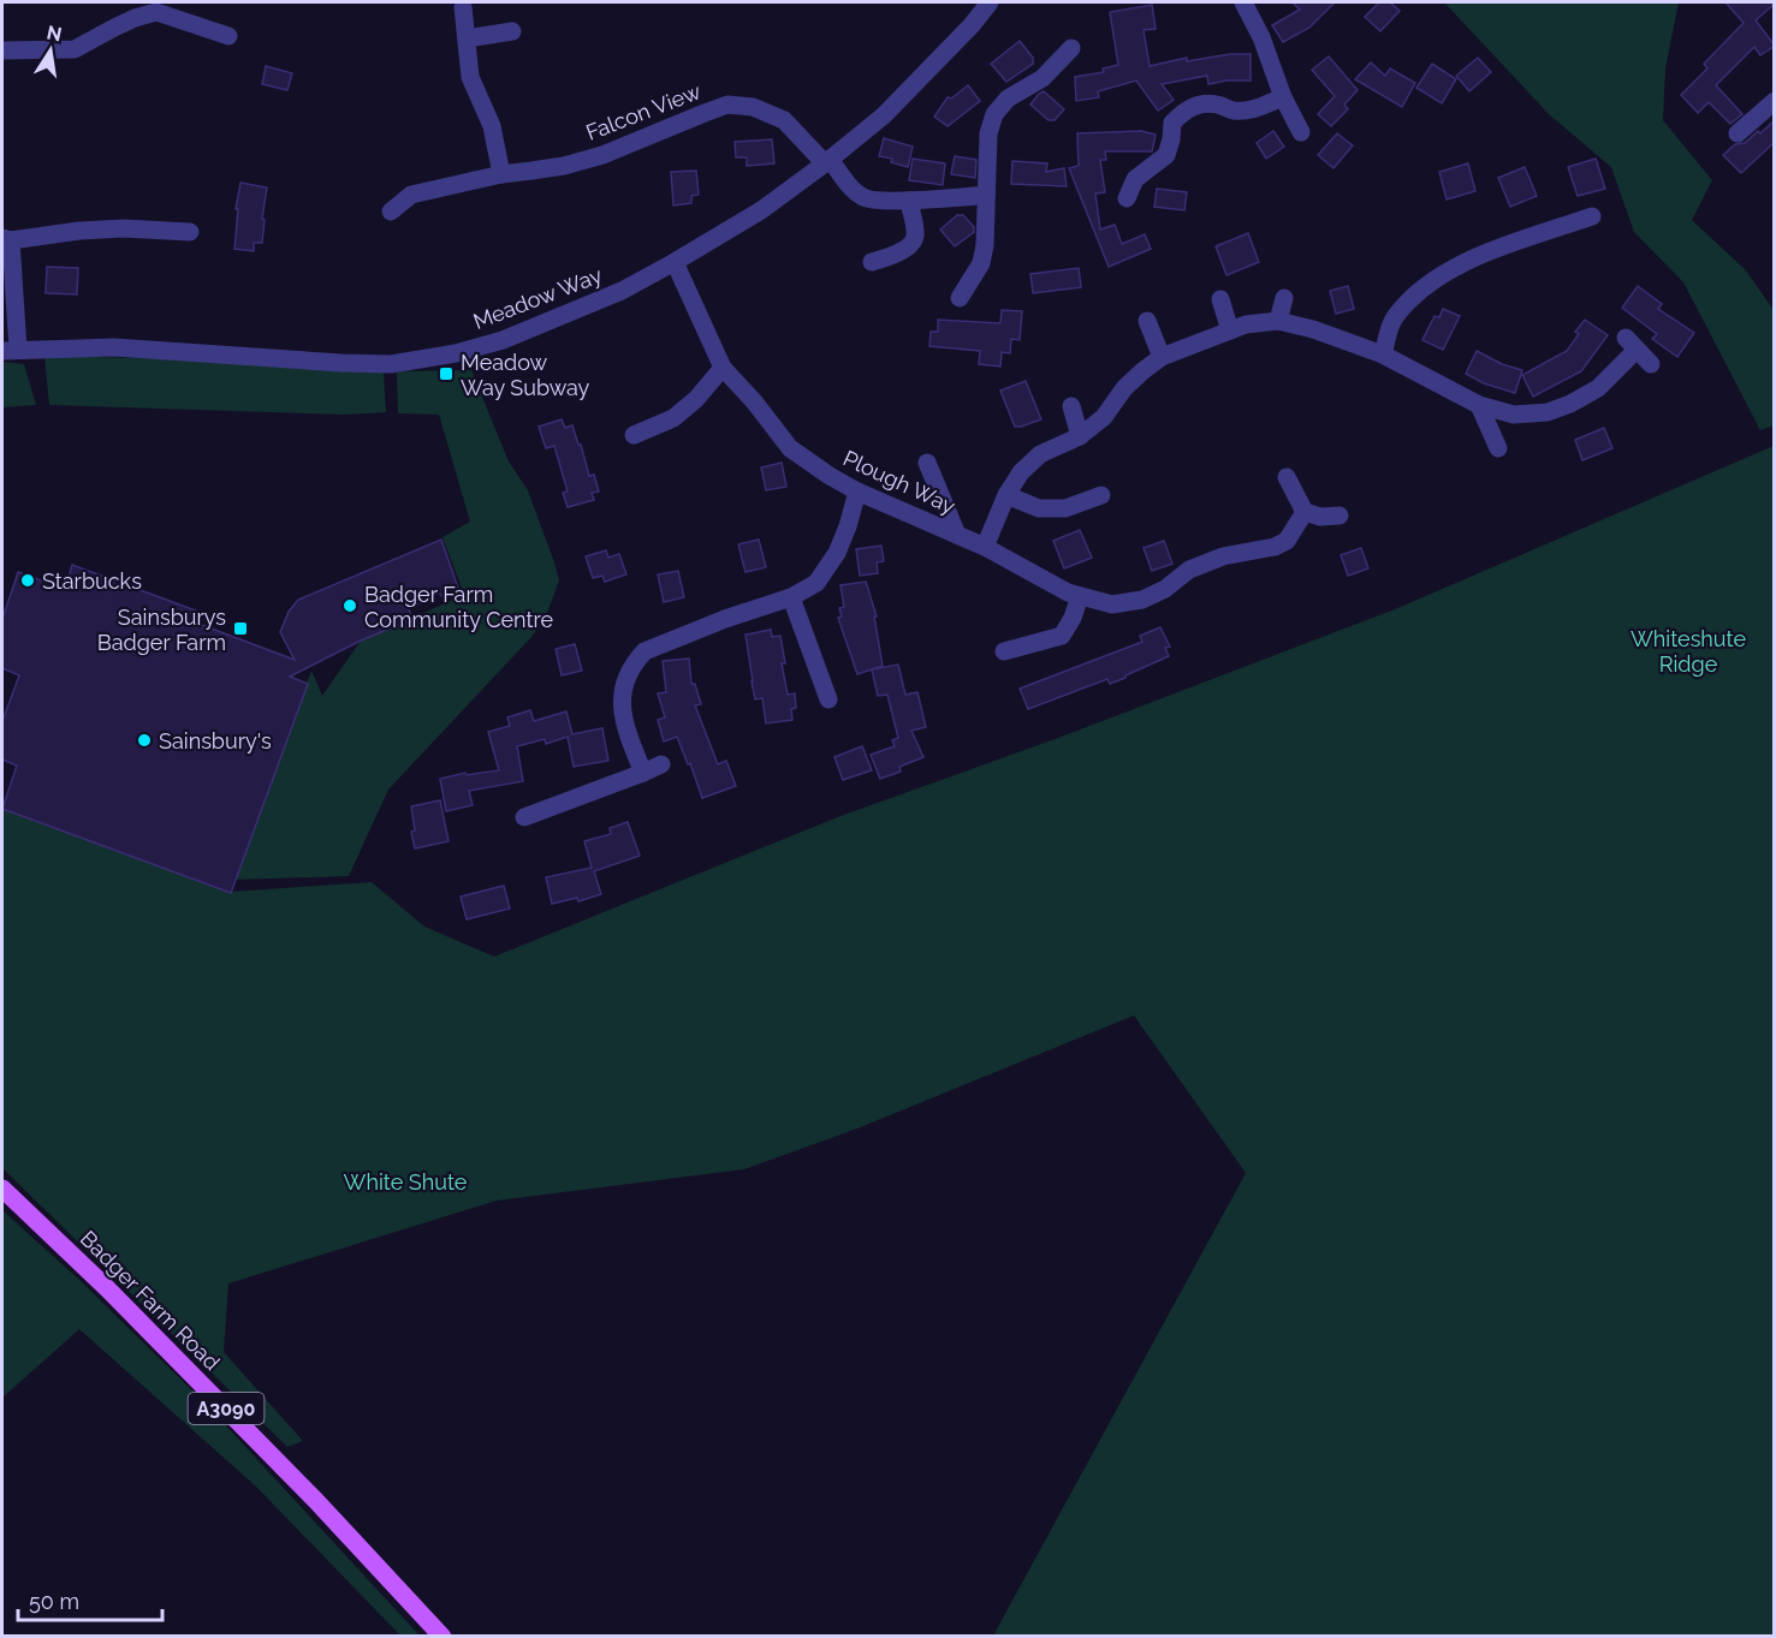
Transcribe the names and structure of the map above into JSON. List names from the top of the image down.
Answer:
{
  "streets": {
    "main road": ["Badger Farm Road", "A3090"],
    "street": ["Falcon View", "Meadow Way", "Plough Way"]
  },
  "crossings": [
    ["Falcon View", "Meadow Way"],
    ["Meadow Way", "Plough Way"]
  ],
  "parks": ["Whiteshute Ridge", "White Shute"],
  "places": {
    "transit": ["Meadow Way Subway", "Sainsburys Badger Farm"],
    "other": ["Starbucks", "Badger Farm Community Centre", "Sainsbury's"]
  },
  "scale_bar": "50 m",
  "north": "top"
}
